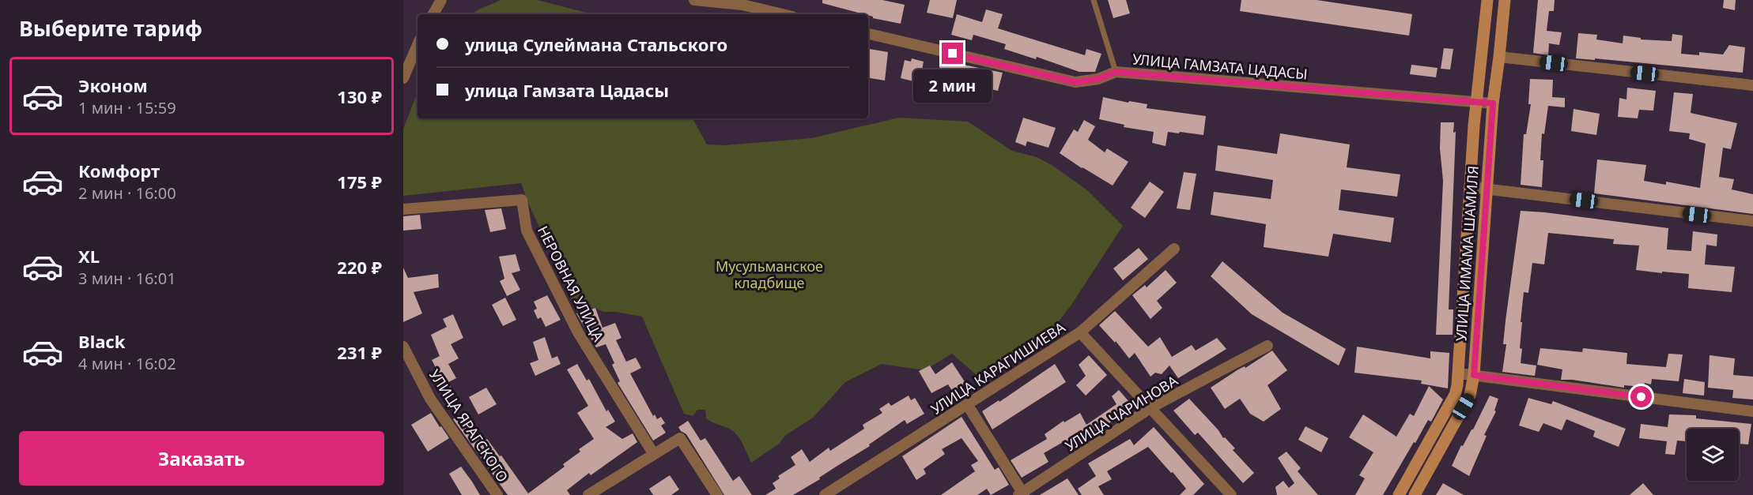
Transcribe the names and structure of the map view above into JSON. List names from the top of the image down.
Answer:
{
  "streets": {
    "main road": ["УЛИЦА ИМАМА ШАМИЛЯ"],
    "street": [
      "УЛИЦА ГАМЗАТА ЦАДАСЫ",
      "НЕРОВНАЯ УЛИЦА",
      "УЛИЦА КАРАГИШИЕВА",
      "УЛИЦА ЧАРИНОВА",
      "УЛИЦА ЯРАГСКОГО"
    ]
  },
  "crossings": [
    ["УЛИЦА ГАМЗАТА ЦАДАСЫ", "УЛИЦА ИМАМА ШАМИЛЯ"]
  ],
  "parks": ["Мусульманское кладбище"],
  "page": {
    "heading": "Выберите тариф",
    "banner": ["улица Сулеймана Стальского", "улица Гамзата Цадасы"],
    "list": [
      {
        "name": "Эконом",
        "note": "1 мин · 15:59",
        "value": "130 ₽"
      },
      {
        "name": "Комфорт",
        "note": "2 мин · 16:00",
        "value": "175 ₽"
      },
      {
        "name": "XL",
        "note": "3 мин · 16:01",
        "value": "220 ₽"
      },
      {
        "name": "Black",
        "note": "4 мин · 16:02",
        "value": "231 ₽"
      }
    ],
    "bubble": "2 мин",
    "buttons": "Заказать"
  }
}
